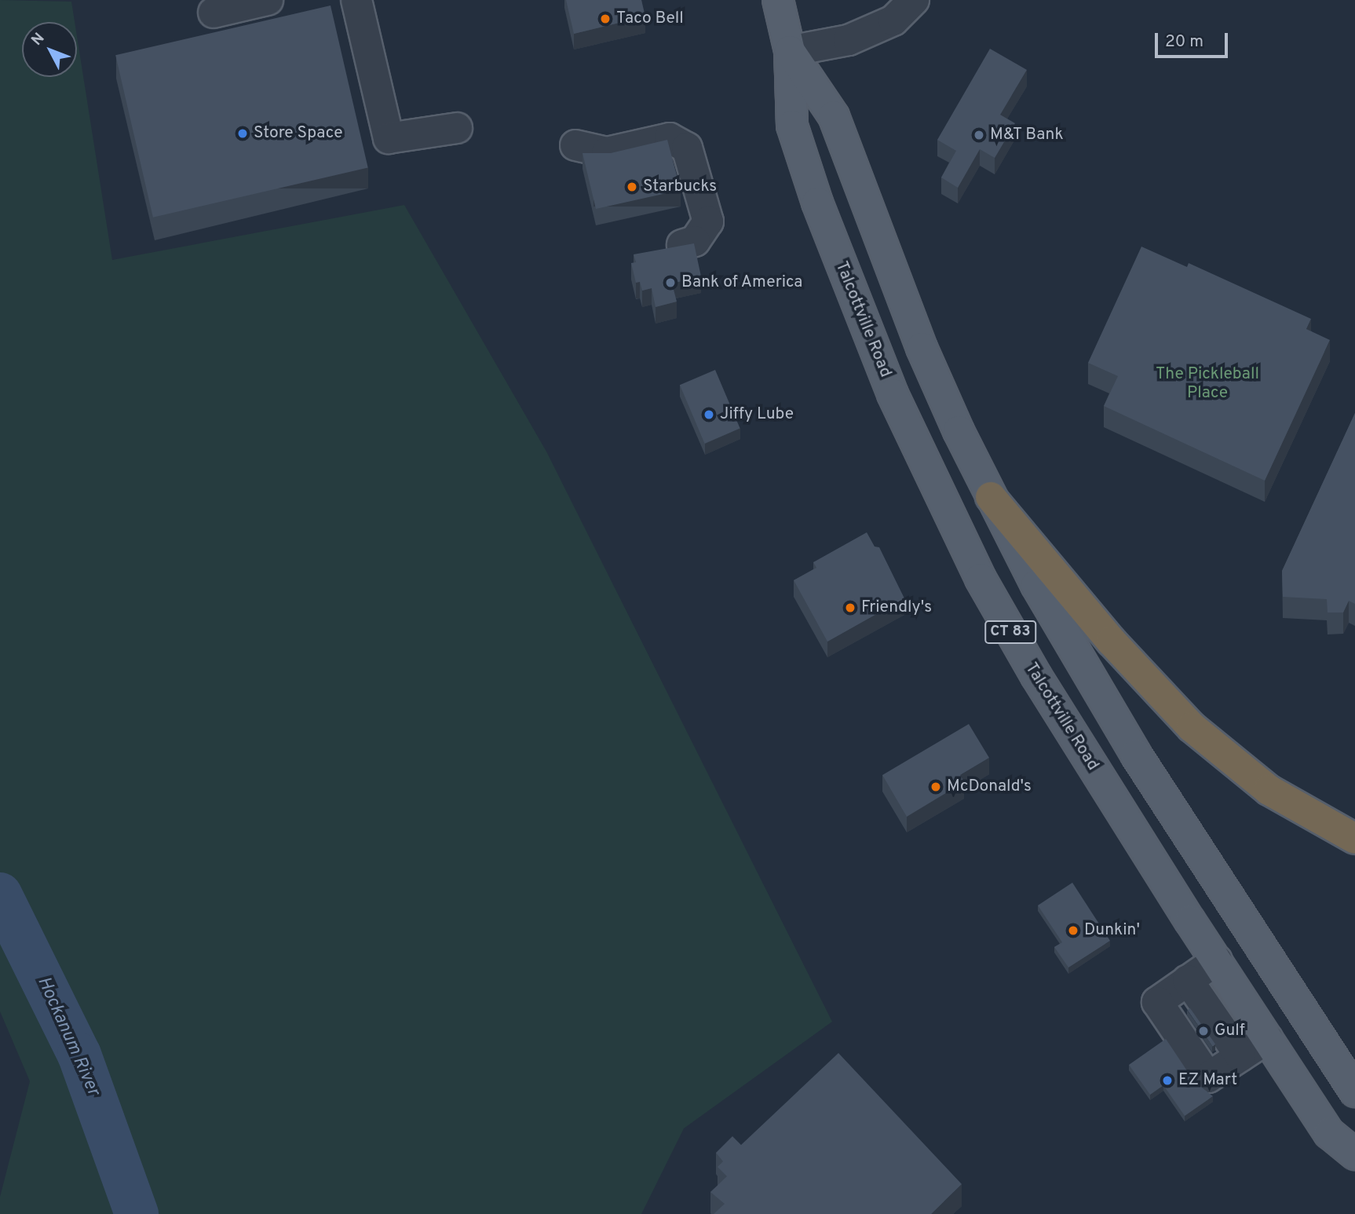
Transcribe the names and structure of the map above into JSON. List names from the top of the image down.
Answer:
{
  "streets": {
    "main road": ["Talcottville Road", "CT 83"]
  },
  "water": ["Hockanum River"],
  "parks": ["The Pickleball Place"],
  "places": [
    "Taco Bell",
    "Store Space",
    "M&T Bank",
    "Starbucks",
    "Bank of America",
    "Jiffy Lube",
    "Friendly's",
    "McDonald's",
    "Dunkin'",
    "Gulf",
    "EZ Mart"
  ],
  "scale_bar": "20 m",
  "north": "top left"
}
